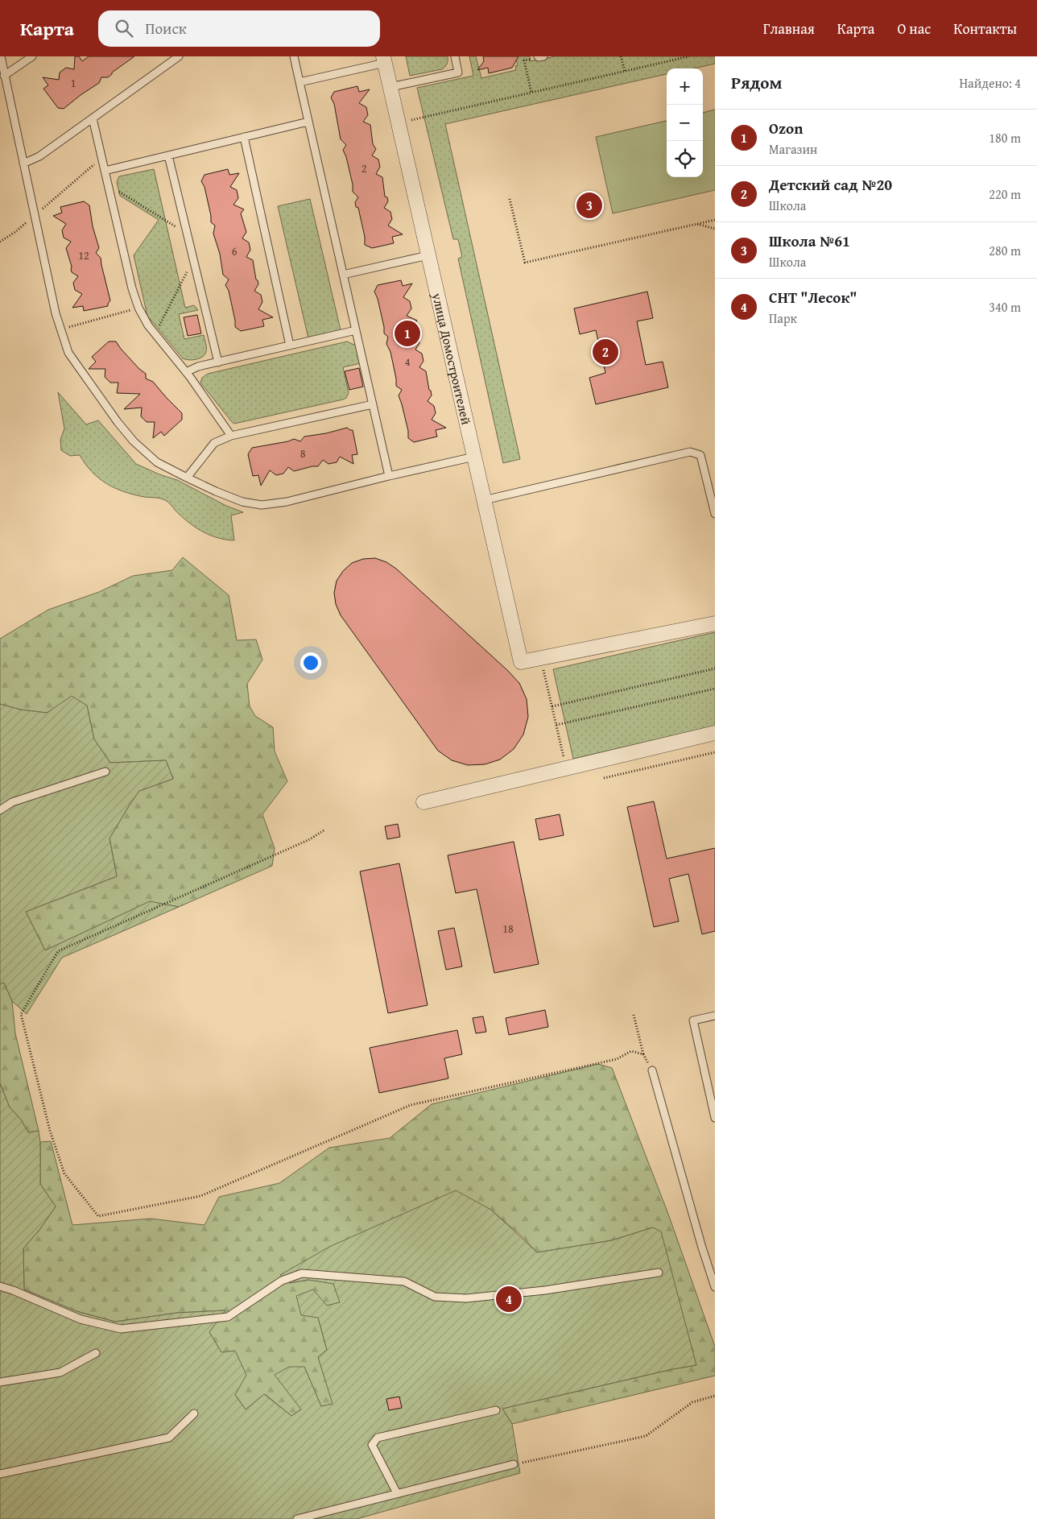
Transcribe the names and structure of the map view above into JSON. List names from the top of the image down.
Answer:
{
  "streets": {
    "street": ["улица Домостроителей"]
  },
  "house_numbers": [
    "1",
    "2",
    "6",
    "12",
    "4",
    "8",
    "18"
  ],
  "page": {
    "header": "Карта",
    "search": "Поиск",
    "nav": [
      "Главная",
      "Карта",
      "О нас",
      "Контакты"
    ],
    "heading": ["Рядом", "Найдено: 4"],
    "map_buttons": ["+", "−"],
    "list": [
      {
        "mark": "1",
        "name": "Ozon",
        "note": "Магазин",
        "value": "180 m"
      },
      {
        "mark": "2",
        "name": "Детский сад №20",
        "note": "Школа",
        "value": "220 m"
      },
      {
        "mark": "3",
        "name": "Школа №61",
        "note": "Школа",
        "value": "280 m"
      },
      {
        "mark": "4",
        "name": "СНТ \"Лесок\"",
        "note": "Парк",
        "value": "340 m"
      }
    ],
    "pins": [
      "3",
      "1",
      "2",
      "4"
    ]
  }
}
